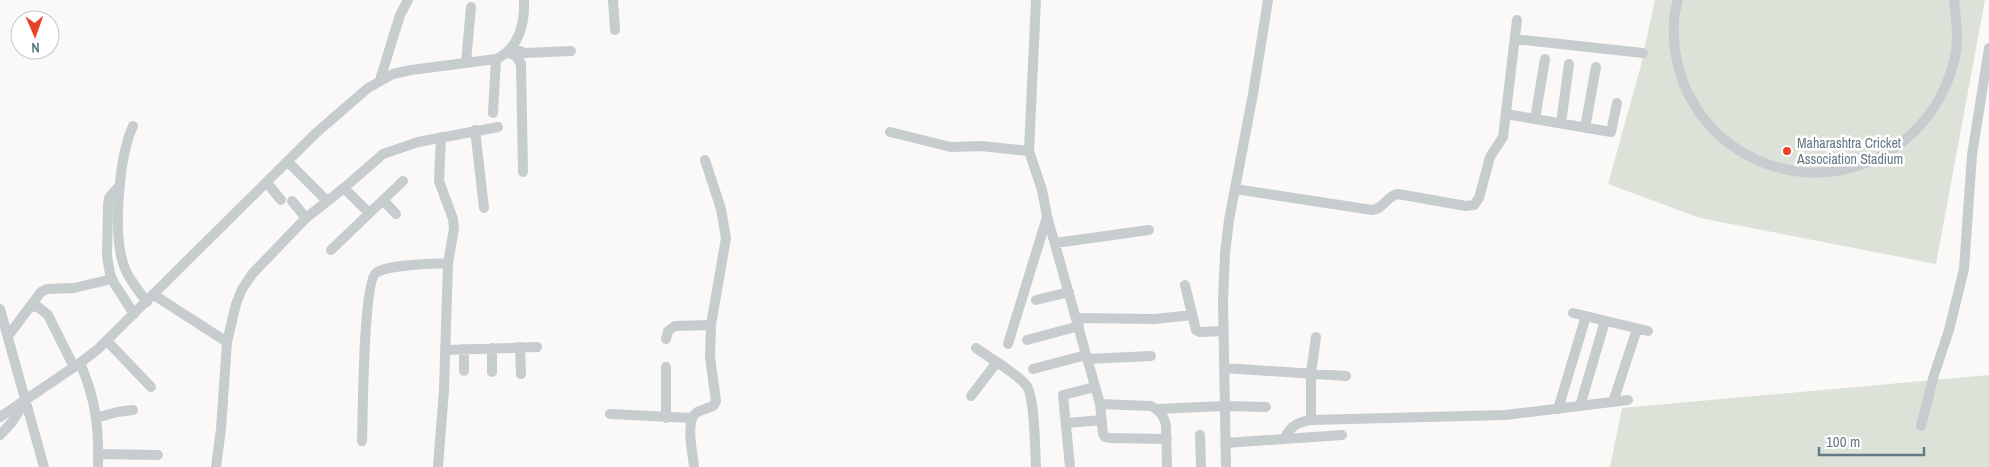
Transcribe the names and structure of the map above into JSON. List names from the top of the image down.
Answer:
{
  "places": ["Maharashtra Cricket Association Stadium"],
  "scale_bar": "100 m",
  "north": "bottom"
}
